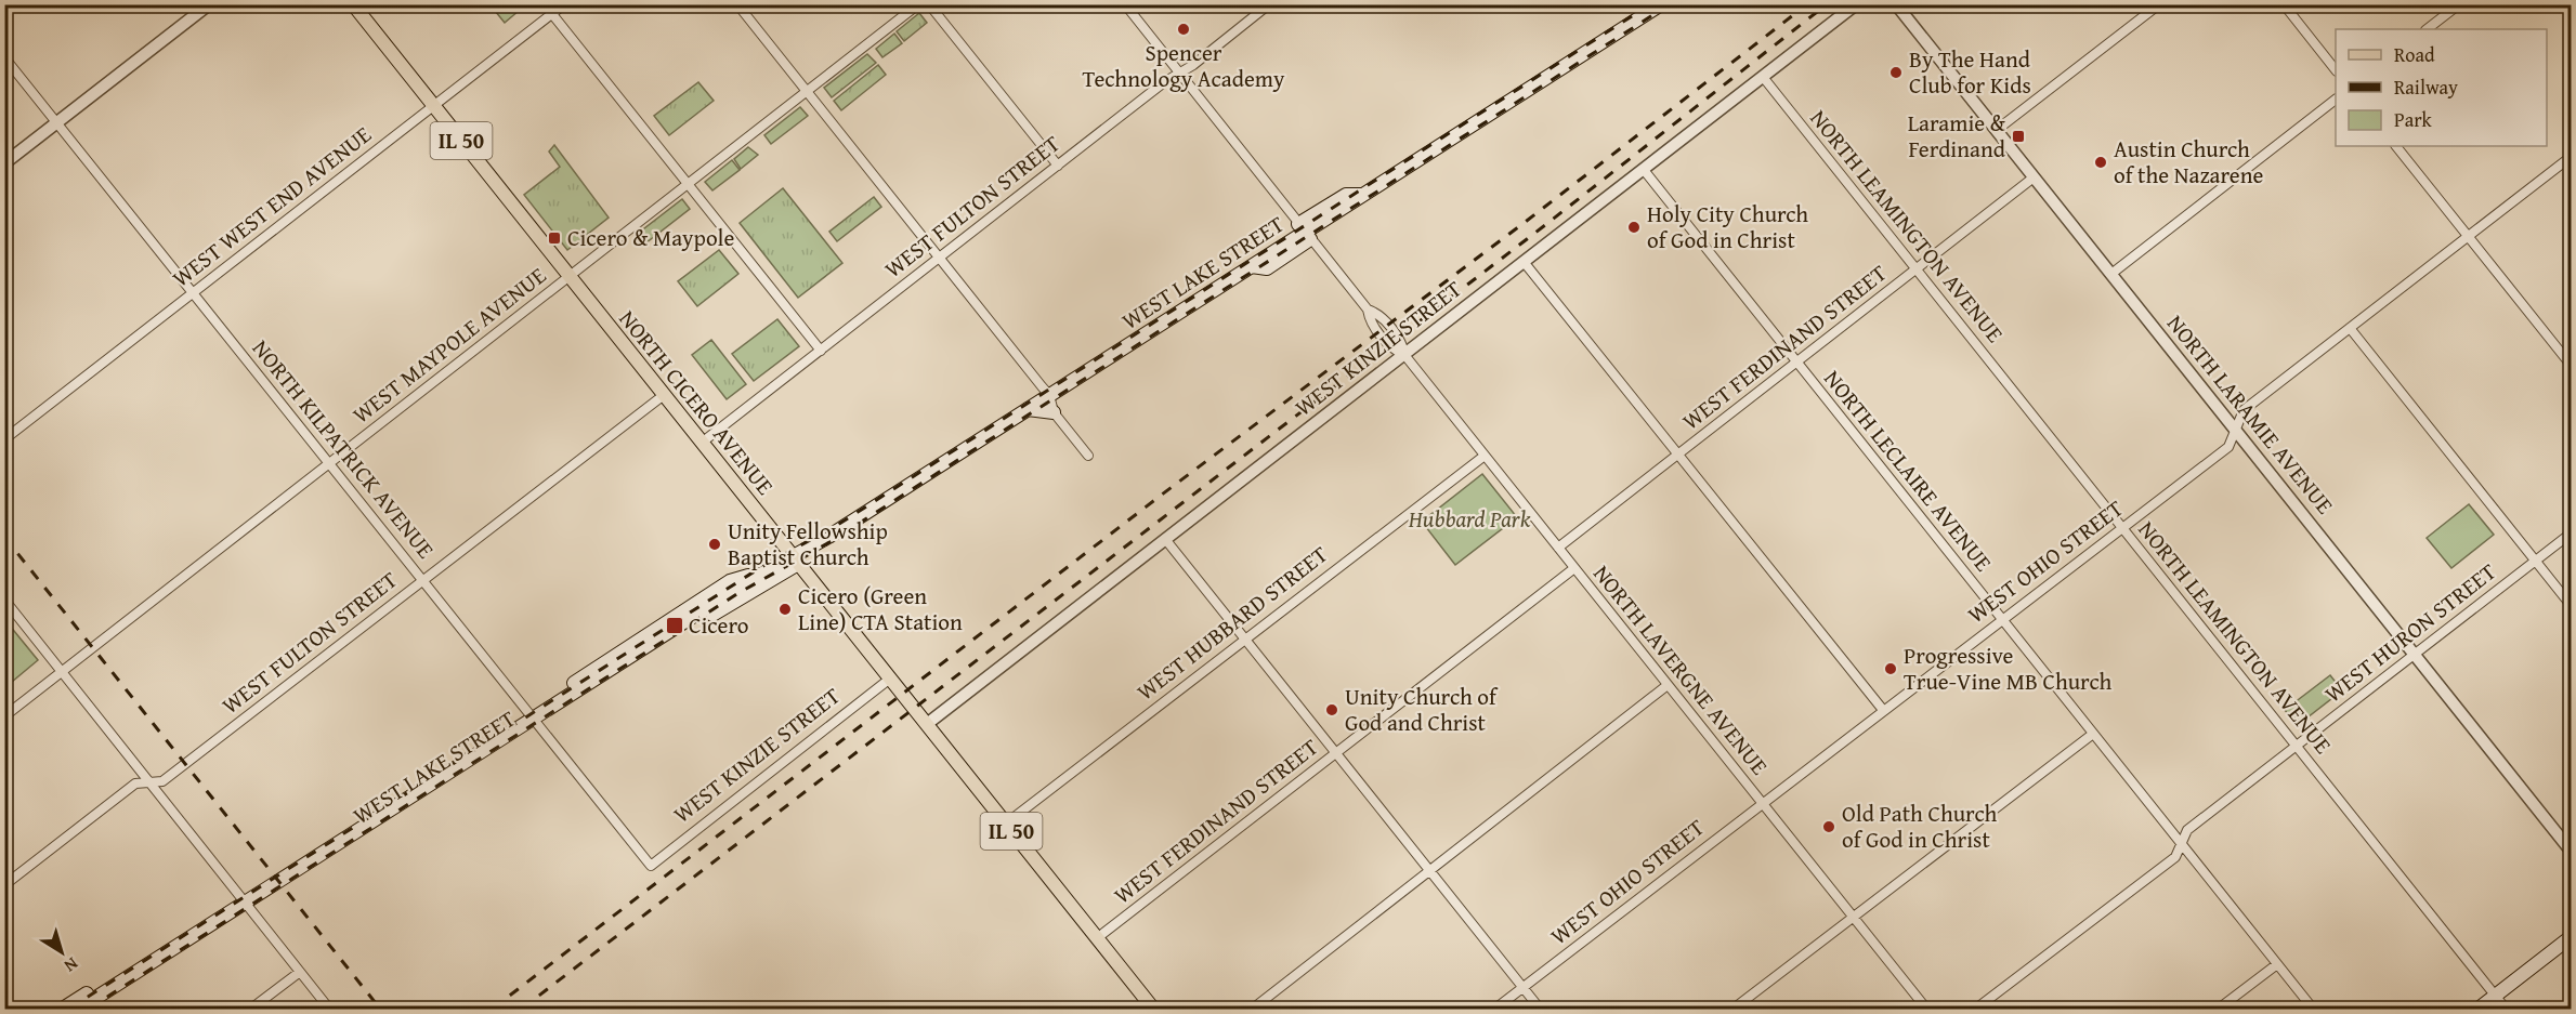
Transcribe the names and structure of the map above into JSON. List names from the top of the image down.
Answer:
{
  "streets": {
    "main road": ["IL 50", "WEST LAKE STREET", "NORTH CICERO AVENUE"],
    "street": [
      "WEST WEST END AVENUE",
      "WEST FULTON STREET",
      "NORTH LEAMINGTON AVENUE",
      "WEST MAYPOLE AVENUE",
      "WEST FERDINAND STREET",
      "WEST KINZIE STREET",
      "NORTH LARAMIE AVENUE",
      "NORTH KILPATRICK AVENUE",
      "NORTH LECLAIRE AVENUE",
      "WEST OHIO STREET",
      "WEST HUBBARD STREET",
      "WEST HURON STREET",
      "NORTH LAVERGNE AVENUE"
    ]
  },
  "crossings": [
    ["WEST WEST END AVENUE", "NORTH CICERO AVENUE"],
    ["WEST WEST END AVENUE", "NORTH KILPATRICK AVENUE"],
    ["WEST FULTON STREET", "NORTH CICERO AVENUE"],
    ["WEST FULTON STREET", "NORTH KILPATRICK AVENUE"],
    ["WEST FULTON STREET", "NORTH LAVERGNE AVENUE"],
    ["NORTH LEAMINGTON AVENUE", "WEST FERDINAND STREET"],
    ["NORTH LEAMINGTON AVENUE", "WEST KINZIE STREET"],
    ["NORTH LEAMINGTON AVENUE", "WEST OHIO STREET"],
    ["NORTH LEAMINGTON AVENUE", "WEST HURON STREET"],
    ["WEST LAKE STREET", "NORTH CICERO AVENUE"],
    ["WEST LAKE STREET", "NORTH KILPATRICK AVENUE"],
    ["WEST LAKE STREET", "NORTH LAVERGNE AVENUE"],
    ["WEST MAYPOLE AVENUE", "NORTH CICERO AVENUE"],
    ["WEST MAYPOLE AVENUE", "NORTH KILPATRICK AVENUE"],
    ["WEST FERDINAND STREET", "NORTH CICERO AVENUE"],
    ["WEST FERDINAND STREET", "NORTH LARAMIE AVENUE"],
    ["WEST FERDINAND STREET", "NORTH LECLAIRE AVENUE"],
    ["WEST FERDINAND STREET", "NORTH LAVERGNE AVENUE"],
    ["WEST KINZIE STREET", "NORTH CICERO AVENUE"],
    ["WEST KINZIE STREET", "NORTH KILPATRICK AVENUE"],
    ["WEST KINZIE STREET", "NORTH LECLAIRE AVENUE"],
    ["WEST KINZIE STREET", "NORTH LAVERGNE AVENUE"],
    ["NORTH CICERO AVENUE", "WEST HUBBARD STREET"],
    ["NORTH LARAMIE AVENUE", "WEST OHIO STREET"],
    ["NORTH LARAMIE AVENUE", "WEST HURON STREET"],
    ["NORTH LECLAIRE AVENUE", "WEST OHIO STREET"],
    ["NORTH LECLAIRE AVENUE", "WEST HURON STREET"],
    ["WEST OHIO STREET", "NORTH LAVERGNE AVENUE"],
    ["WEST HUBBARD STREET", "NORTH LAVERGNE AVENUE"]
  ],
  "parks": ["Hubbard Park"],
  "places": {
    "other": [
      "Spencer Technology Academy",
      "By The Hand Club for Kids",
      "Austin Church of the Nazarene",
      "Holy City Church of God in Christ",
      "Unity Fellowship Baptist Church",
      "Cicero (Green Line) CTA Station",
      "Progressive True-Vine MB Church",
      "Unity Church of God and Christ",
      "Old Path Church of God in Christ"
    ],
    "transit": ["Laramie & Ferdinand", "Cicero & Maypole", "Cicero"]
  },
  "legend": ["Road", "Railway", "Park"],
  "north": "bottom right"
}
